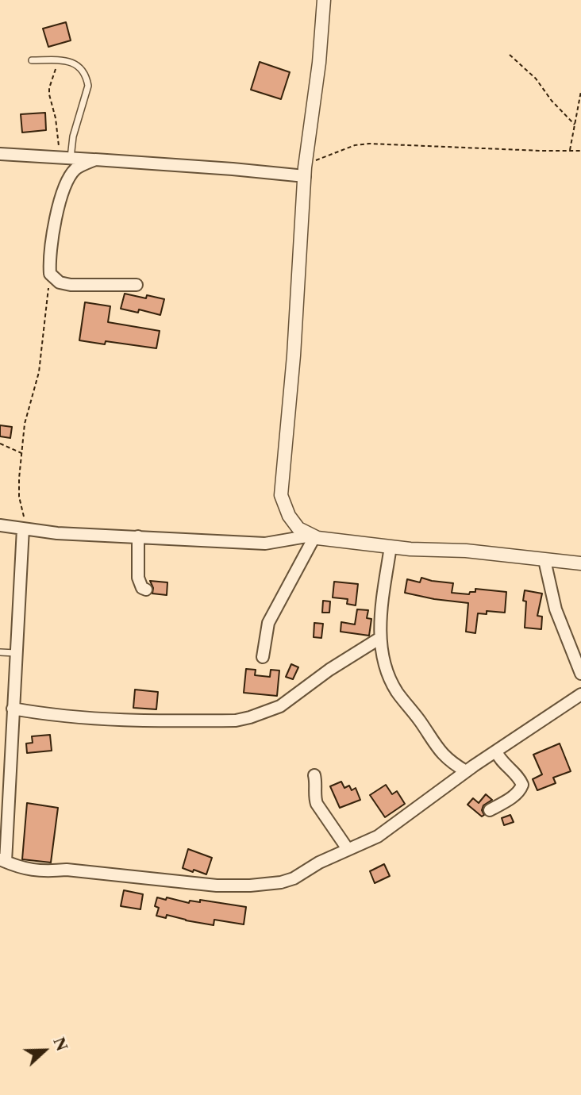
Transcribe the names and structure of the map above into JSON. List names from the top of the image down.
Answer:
{
  "north": "right"
}
